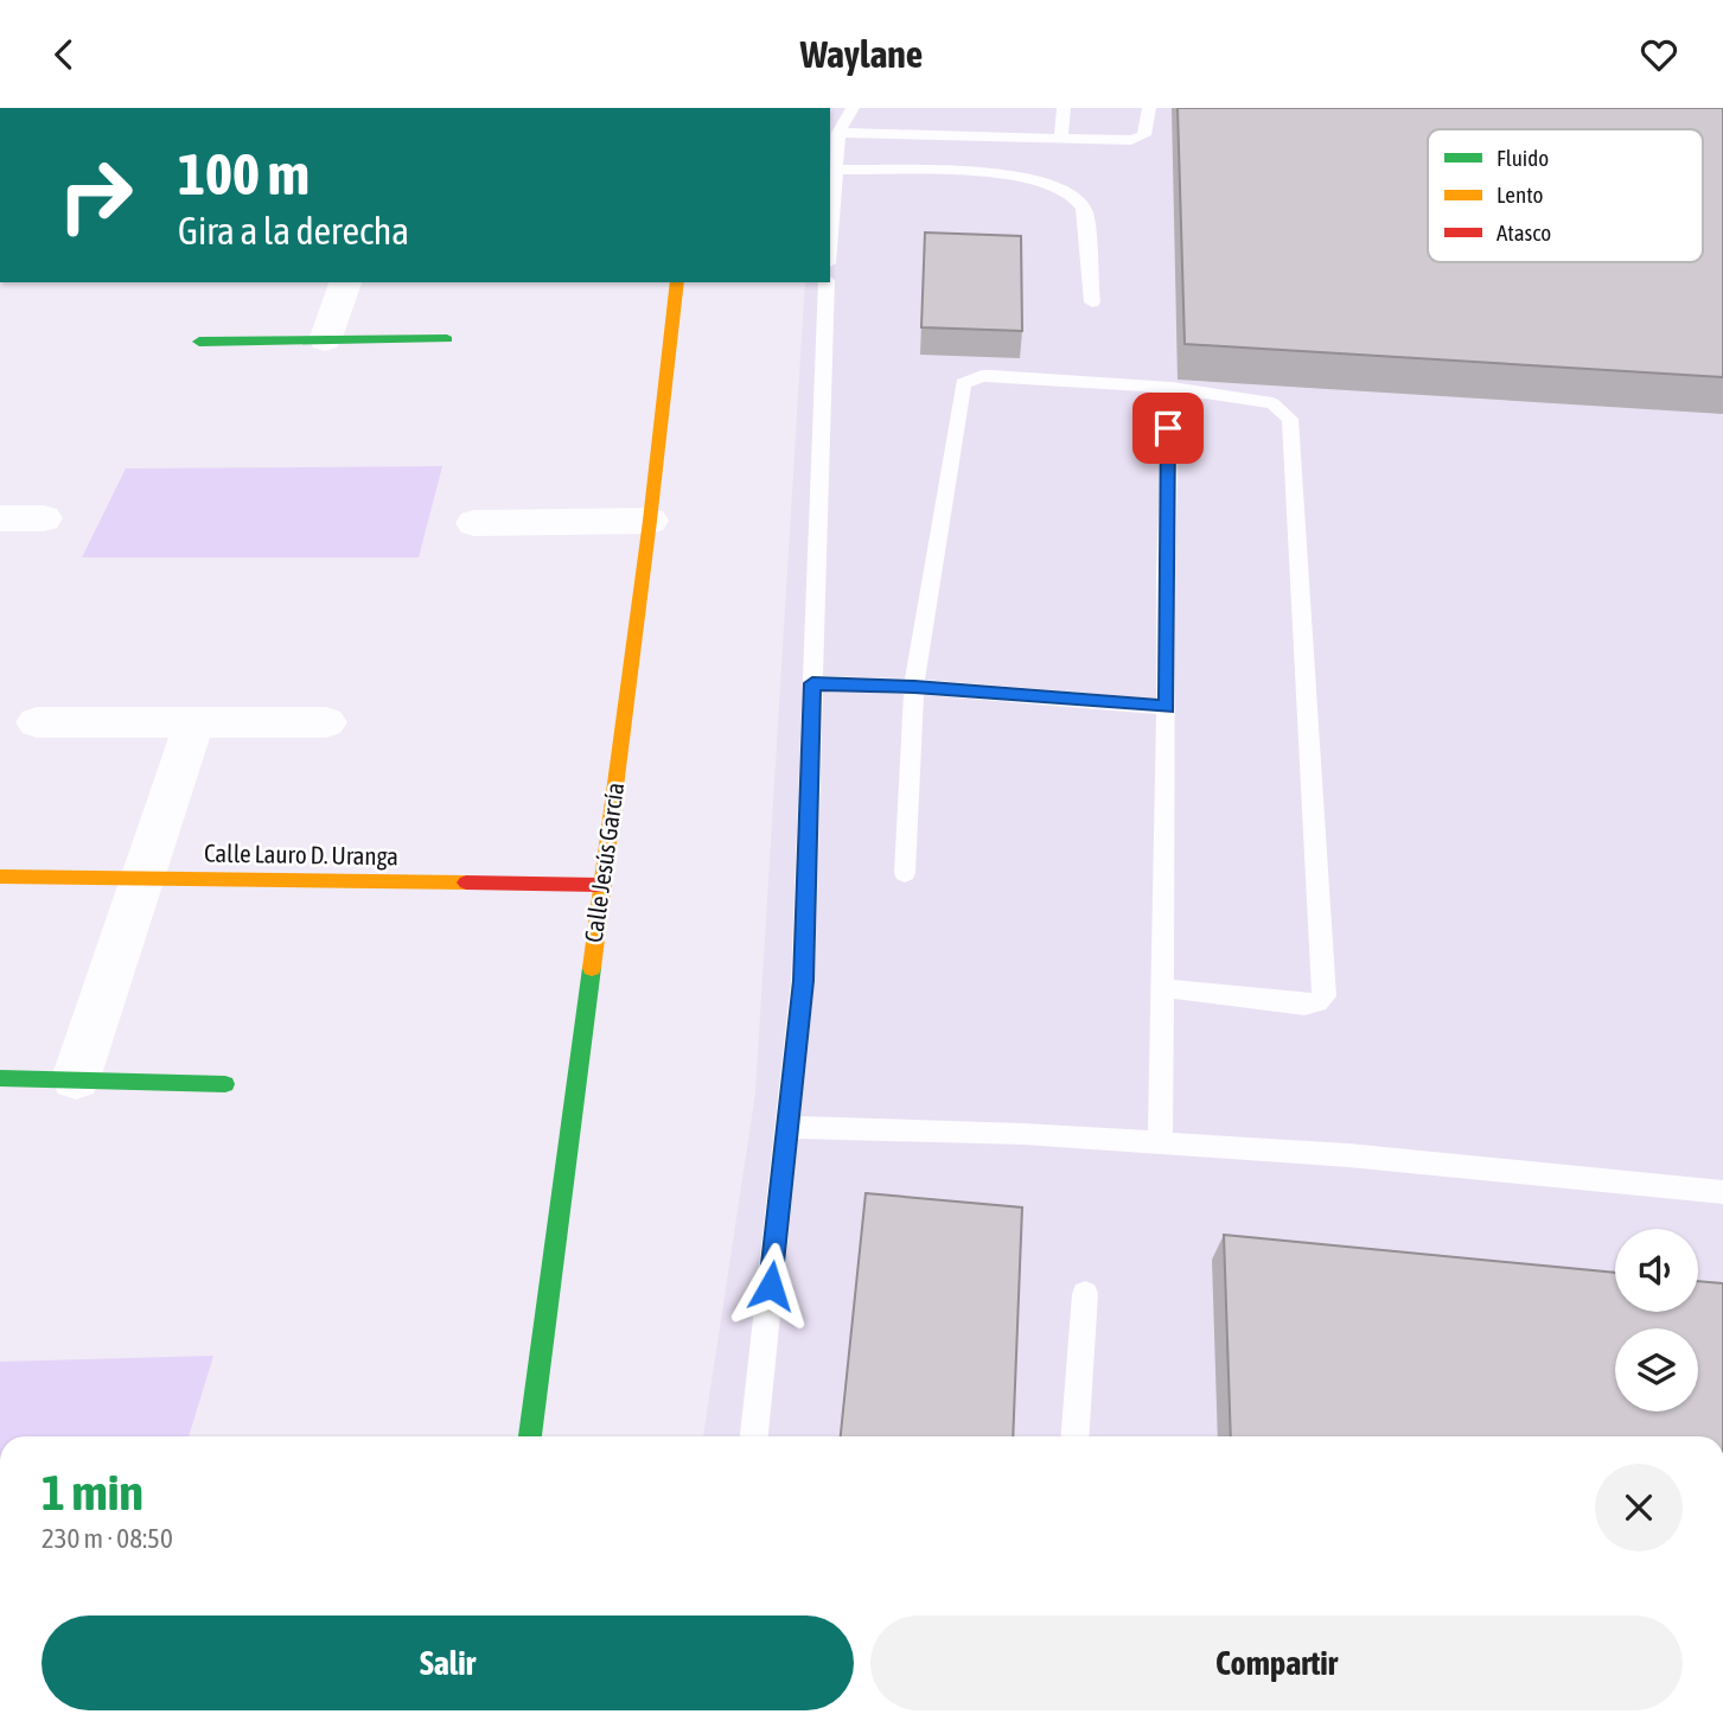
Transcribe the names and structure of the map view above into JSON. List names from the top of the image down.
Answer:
{
  "streets": {
    "street": ["Calle Lauro D. Uranga", "Calle Jesús García"]
  },
  "crossings": [
    ["Calle Lauro D. Uranga", "Calle Jesús García"]
  ],
  "legend": ["Fluido", "Lento", "Atasco"],
  "page": {
    "header": "Waylane",
    "turn": ["100 m", "Gira a la derecha"],
    "heading": ["1 min", "230 m · 08:50"],
    "buttons": ["Salir", "Compartir"]
  }
}
